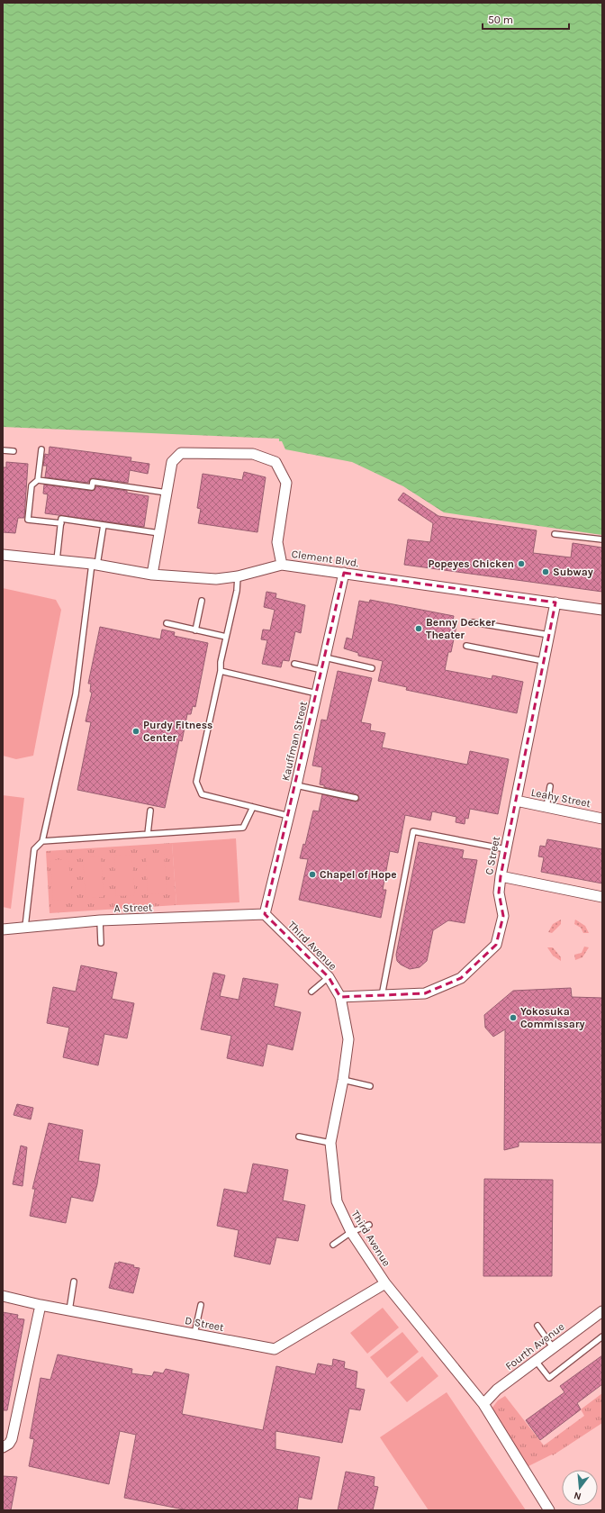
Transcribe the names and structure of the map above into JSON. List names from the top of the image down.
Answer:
{
  "streets": {
    "street": [
      "Clement Blvd.",
      "Kauffman Street",
      "Leahy Street",
      "C Street",
      "A Street",
      "Third Avenue",
      "D Street",
      "Fourth Avenue"
    ]
  },
  "crossings": [
    ["Clement Blvd.", "Kauffman Street"],
    ["Clement Blvd.", "C Street"],
    ["Kauffman Street", "A Street"],
    ["Kauffman Street", "Third Avenue"],
    ["Leahy Street", "C Street"],
    ["C Street", "Third Avenue"],
    ["A Street", "Third Avenue"],
    ["Third Avenue", "D Street"],
    ["Third Avenue", "Fourth Avenue"]
  ],
  "places": [
    "Popeyes Chicken",
    "Subway",
    "Benny Decker Theater",
    "Purdy Fitness Center",
    "Chapel of Hope",
    "Yokosuka Commissary"
  ],
  "scale_bar": "50 m",
  "north": "bottom"
}
